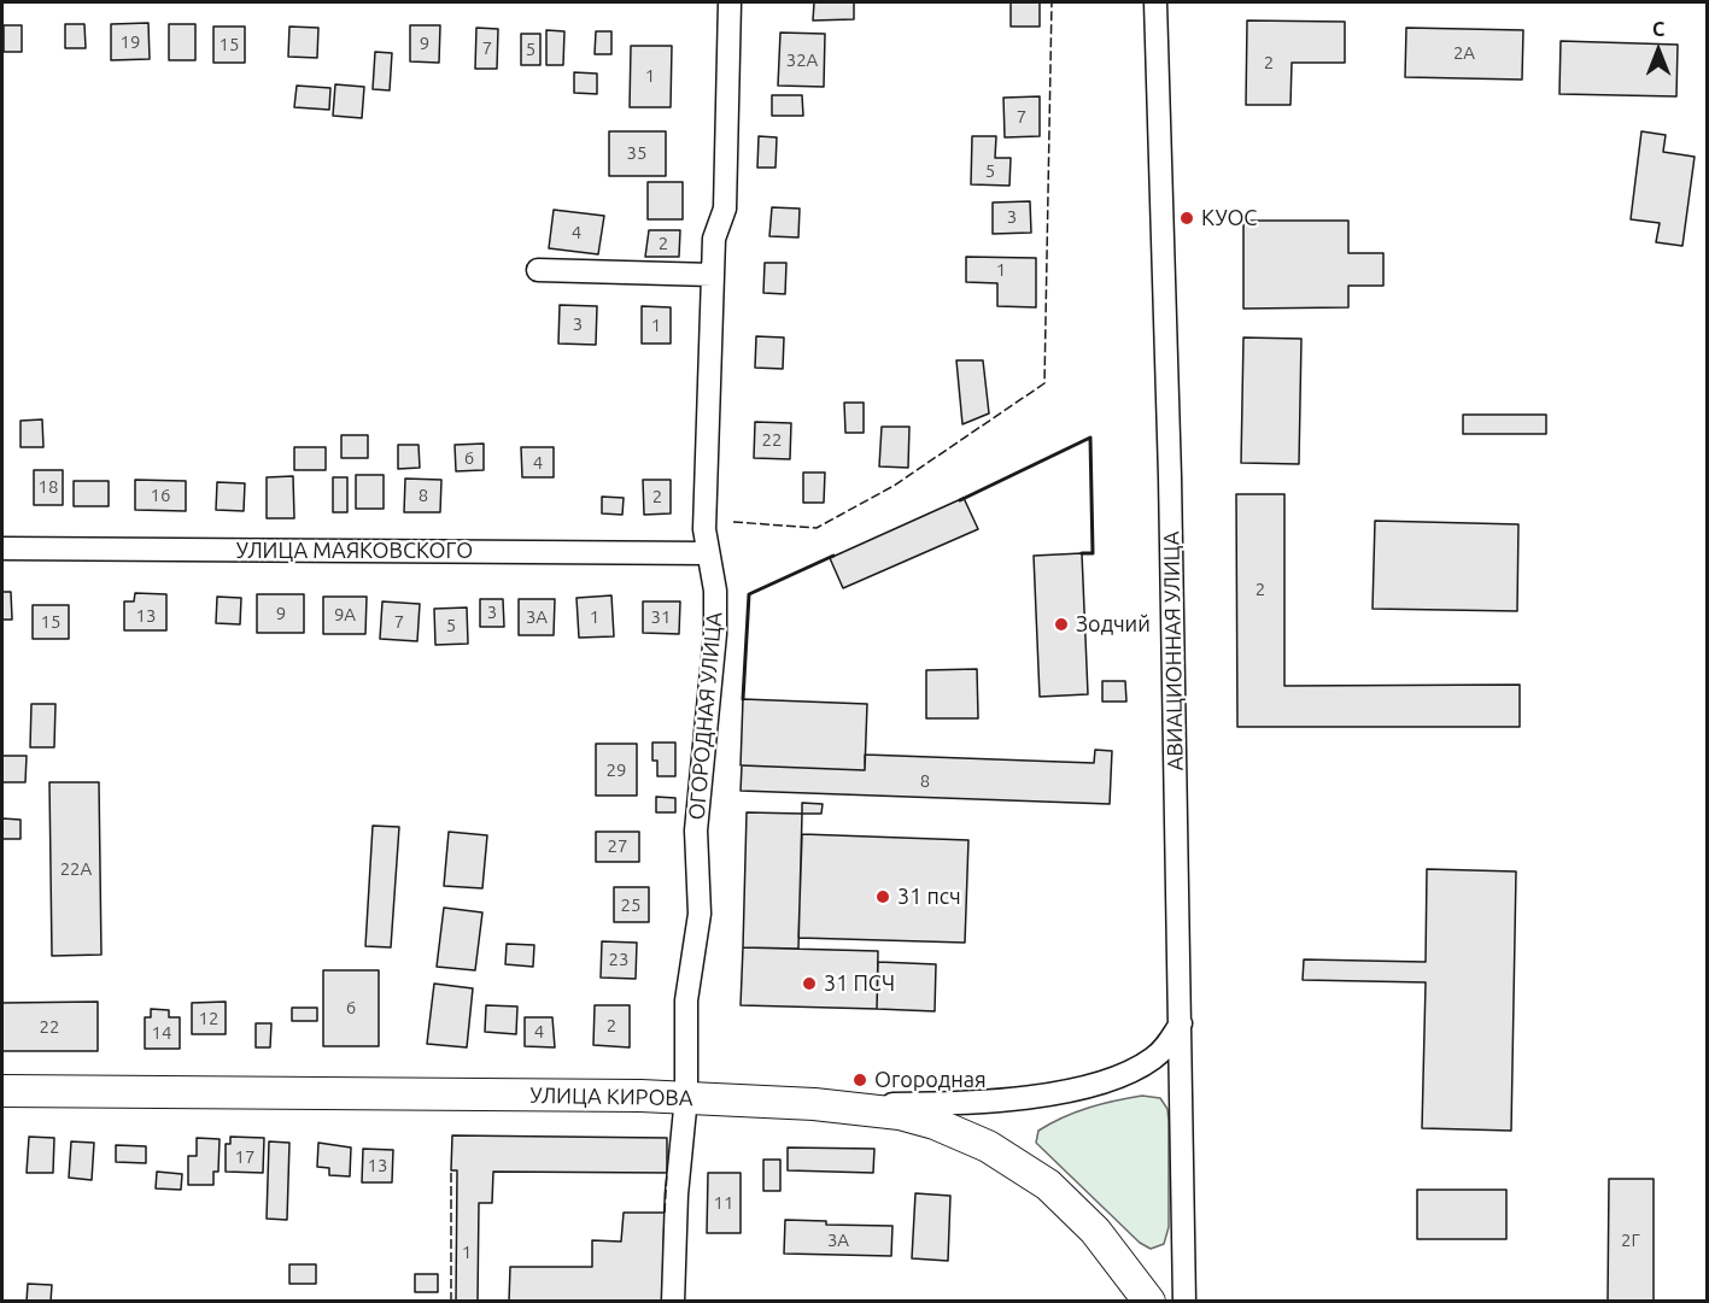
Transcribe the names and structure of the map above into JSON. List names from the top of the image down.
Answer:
{
  "streets": {
    "main road": ["УЛИЦА КИРОВА"],
    "street": ["УЛИЦА МАЯКОВСКОГО", "АВИАЦИОННАЯ УЛИЦА", "ОГОРОДНАЯ УЛИЦА"]
  },
  "crossings": [
    ["УЛИЦА МАЯКОВСКОГО", "ОГОРОДНАЯ УЛИЦА"],
    ["ОГОРОДНАЯ УЛИЦА", "УЛИЦА КИРОВА"]
  ],
  "places": [
    "КУОС",
    "Зодчий",
    "31 псч",
    "31 ПСЧ",
    "Огородная"
  ],
  "house_numbers": [
    "19",
    "9",
    "15",
    "7",
    "5",
    "2А",
    "32А",
    "2",
    "1",
    "7",
    "35",
    "5",
    "3",
    "4",
    "2",
    "1",
    "3",
    "1",
    "22",
    "6",
    "4",
    "18",
    "16",
    "8",
    "2",
    "2",
    "3",
    "9",
    "9А",
    "13",
    "3А",
    "1",
    "31",
    "15",
    "7",
    "5",
    "29",
    "8",
    "27",
    "22А",
    "25",
    "23",
    "6",
    "12",
    "2",
    "22",
    "4",
    "14",
    "17",
    "13",
    "11",
    "3А",
    "2Г",
    "1"
  ],
  "north": "top"
}
